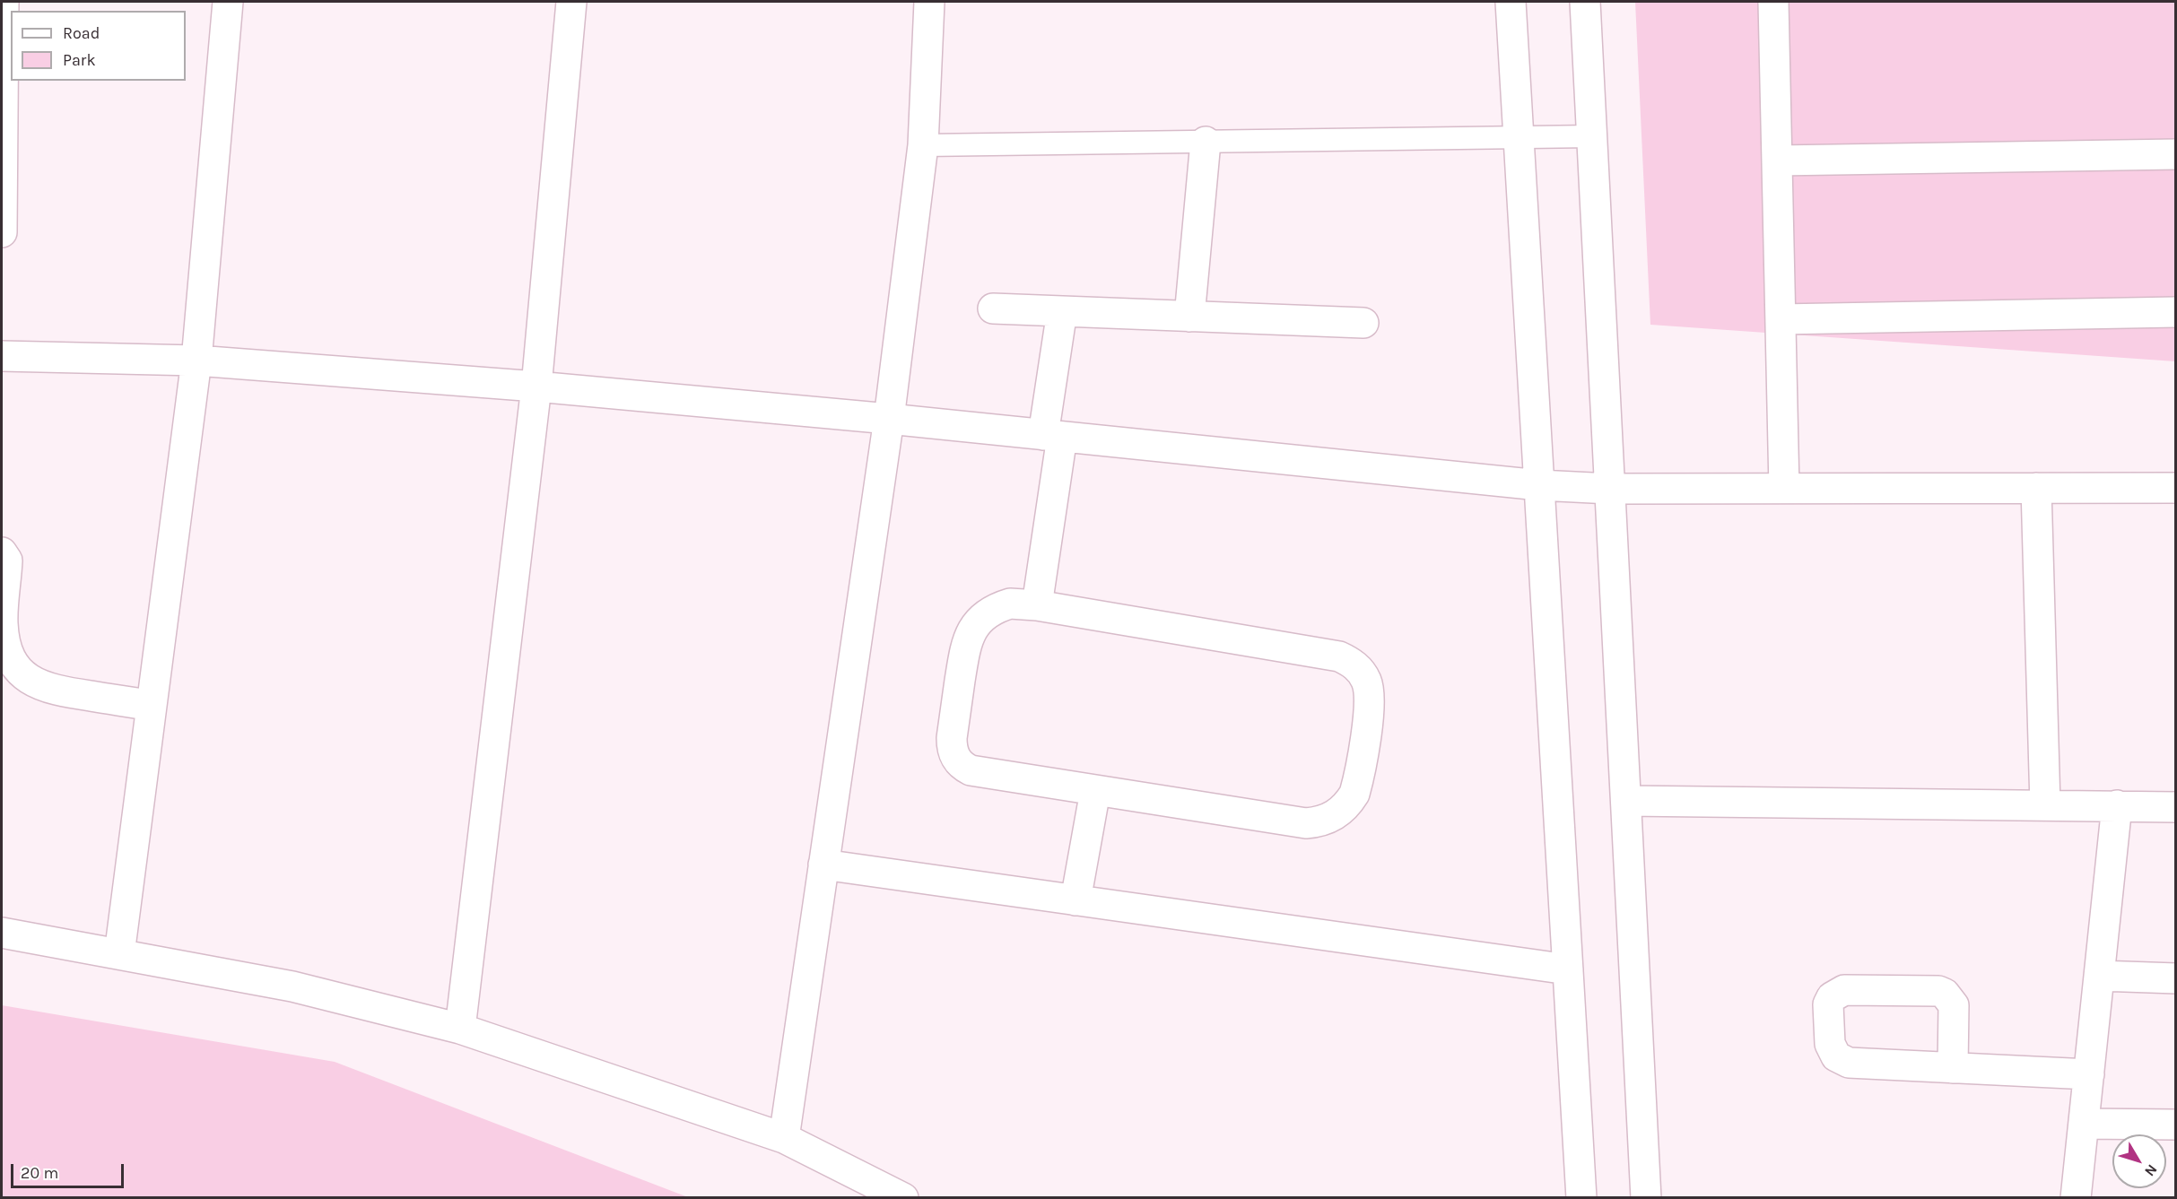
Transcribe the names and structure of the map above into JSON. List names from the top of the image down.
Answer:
{
  "legend": ["Road", "Park"],
  "scale_bar": "20 m",
  "north": "bottom right"
}
